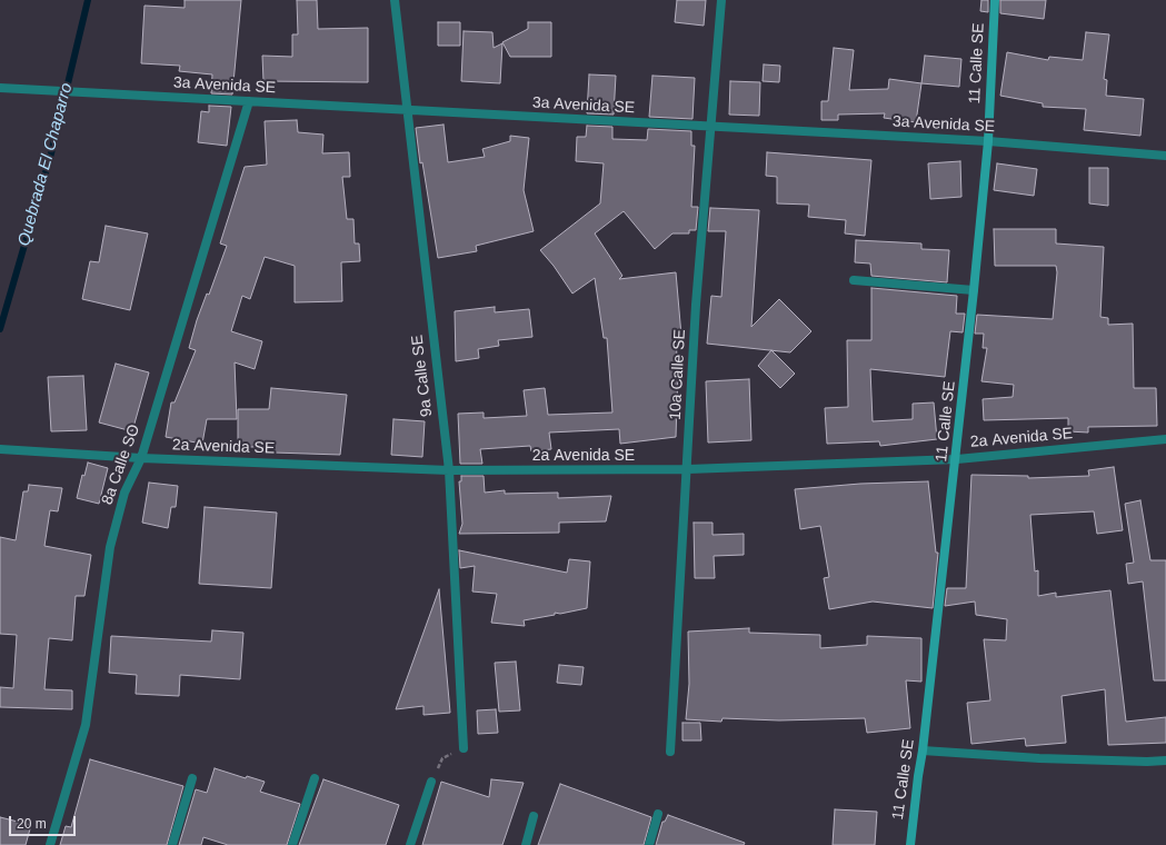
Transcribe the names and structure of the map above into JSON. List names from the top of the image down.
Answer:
{
  "streets": {
    "street": [
      "11 Calle SE",
      "3a Avenida SE",
      "10a Calle SE",
      "9a Calle SE",
      "2a Avenida SE",
      "8a Calle SO"
    ]
  },
  "crossings": [
    ["11 Calle SE", "3a Avenida SE"],
    ["11 Calle SE", "2a Avenida SE"],
    ["3a Avenida SE", "10a Calle SE"],
    ["3a Avenida SE", "9a Calle SE"],
    ["3a Avenida SE", "8a Calle SO"],
    ["10a Calle SE", "2a Avenida SE"],
    ["9a Calle SE", "2a Avenida SE"],
    ["2a Avenida SE", "8a Calle SO"]
  ],
  "water": ["Quebrada El Chaparro"],
  "scale_bar": "20 m"
}
